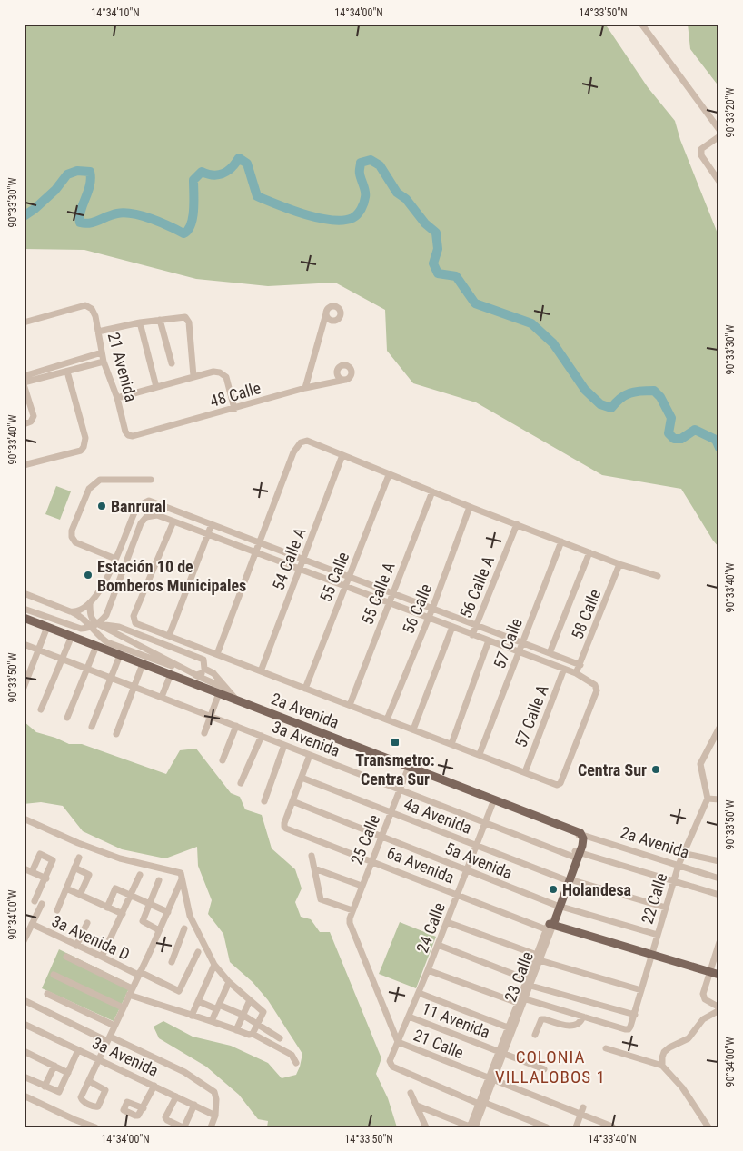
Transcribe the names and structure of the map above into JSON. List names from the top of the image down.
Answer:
{
  "streets": {
    "main road": ["2a Avenida", "6a Avenida", "23 Calle"],
    "street": [
      "21 Avenida",
      "48 Calle",
      "54 Calle A",
      "55 Calle",
      "56 Calle A",
      "55 Calle A",
      "56 Calle",
      "58 Calle",
      "57 Calle",
      "57 Calle A",
      "3a Avenida",
      "4a Avenida",
      "25 Calle",
      "5a Avenida",
      "22 Calle",
      "24 Calle",
      "3a Avenida D",
      "11 Avenida",
      "21 Calle"
    ]
  },
  "crossings": [
    ["21 Avenida", "48 Calle"],
    ["2a Avenida", "25 Calle"],
    ["2a Avenida", "22 Calle"],
    ["2a Avenida", "24 Calle"],
    ["2a Avenida", "23 Calle"],
    ["3a Avenida", "25 Calle"],
    ["3a Avenida", "22 Calle"],
    ["3a Avenida", "24 Calle"],
    ["3a Avenida", "23 Calle"],
    ["4a Avenida", "25 Calle"],
    ["4a Avenida", "22 Calle"],
    ["4a Avenida", "24 Calle"],
    ["4a Avenida", "23 Calle"],
    ["25 Calle", "5a Avenida"],
    ["25 Calle", "6a Avenida"],
    ["25 Calle", "21 Calle"],
    ["5a Avenida", "6a Avenida"],
    ["5a Avenida", "22 Calle"],
    ["5a Avenida", "24 Calle"],
    ["5a Avenida", "23 Calle"],
    ["6a Avenida", "22 Calle"],
    ["6a Avenida", "24 Calle"],
    ["6a Avenida", "23 Calle"],
    ["24 Calle", "23 Calle"],
    ["24 Calle", "11 Avenida"],
    ["24 Calle", "21 Calle"],
    ["23 Calle", "11 Avenida"],
    ["23 Calle", "21 Calle"]
  ],
  "districts": ["COLONIA VILLALOBOS 1"],
  "places": {
    "other": [
      "Banrural",
      "Estación 10 de Bomberos Municipales",
      "Centra Sur",
      "Holandesa"
    ],
    "transit": ["Transmetro: Centra Sur"]
  },
  "coordinates": [
    "14°34'10\"N",
    "14°34'00\"N",
    "14°33'50\"N",
    "90°33'20\"W",
    "90°33'30\"W",
    "90°33'40\"W",
    "90°33'50\"W",
    "90°34'00\"W",
    "14°33'40\"N"
  ]
}
